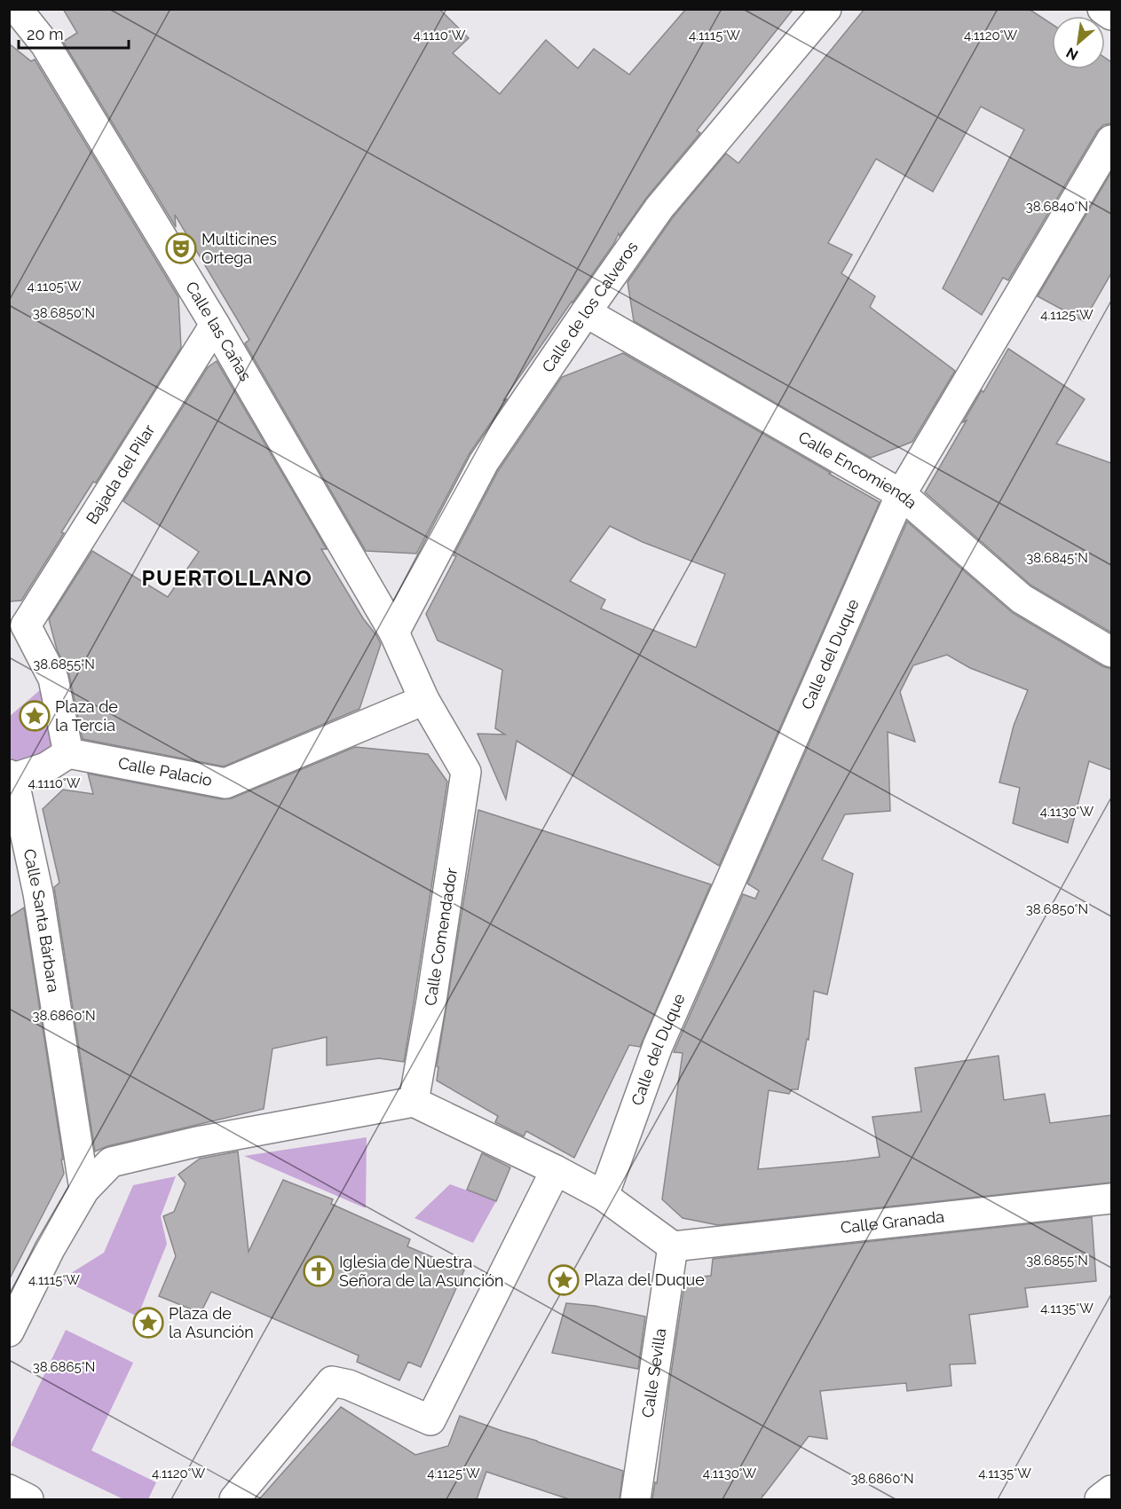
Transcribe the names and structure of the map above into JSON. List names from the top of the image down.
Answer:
{
  "streets": {
    "main road": [
      "Calle de los Calveros",
      "Calle las Cañas",
      "Calle Encomienda",
      "Bajada del Pilar",
      "Calle del Duque",
      "Calle Palacio",
      "Calle Santa Bárbara",
      "Calle Comendador",
      "Calle Granada",
      "Calle Sevilla"
    ]
  },
  "crossings": [
    ["Calle de los Calveros", "Calle las Cañas"],
    ["Calle de los Calveros", "Calle Encomienda"],
    ["Calle las Cañas", "Bajada del Pilar"],
    ["Calle las Cañas", "Calle Palacio"],
    ["Calle las Cañas", "Calle Comendador"],
    ["Calle Encomienda", "Calle del Duque"],
    ["Calle Granada", "Calle Sevilla"]
  ],
  "districts": ["PUERTOLLANO"],
  "places": {
    "theatre": ["Multicines Ortega"],
    "place": ["Plaza de la Tercia", "Plaza del Duque", "Plaza de la Asunción"],
    "church": ["Iglesia de Nuestra Señora de la Asunción"]
  },
  "scale_bar": "20 m",
  "north": "bottom left",
  "coordinates": [
    "4.1110°W",
    "4.1115°W",
    "4.1120°W",
    "38.6840°N",
    "4.1105°W",
    "38.6850°N",
    "4.1125°W",
    "38.6845°N",
    "38.6855°N",
    "4.1130°W",
    "38.6860°N",
    "4.1135°W",
    "38.6865°N"
  ]
}
